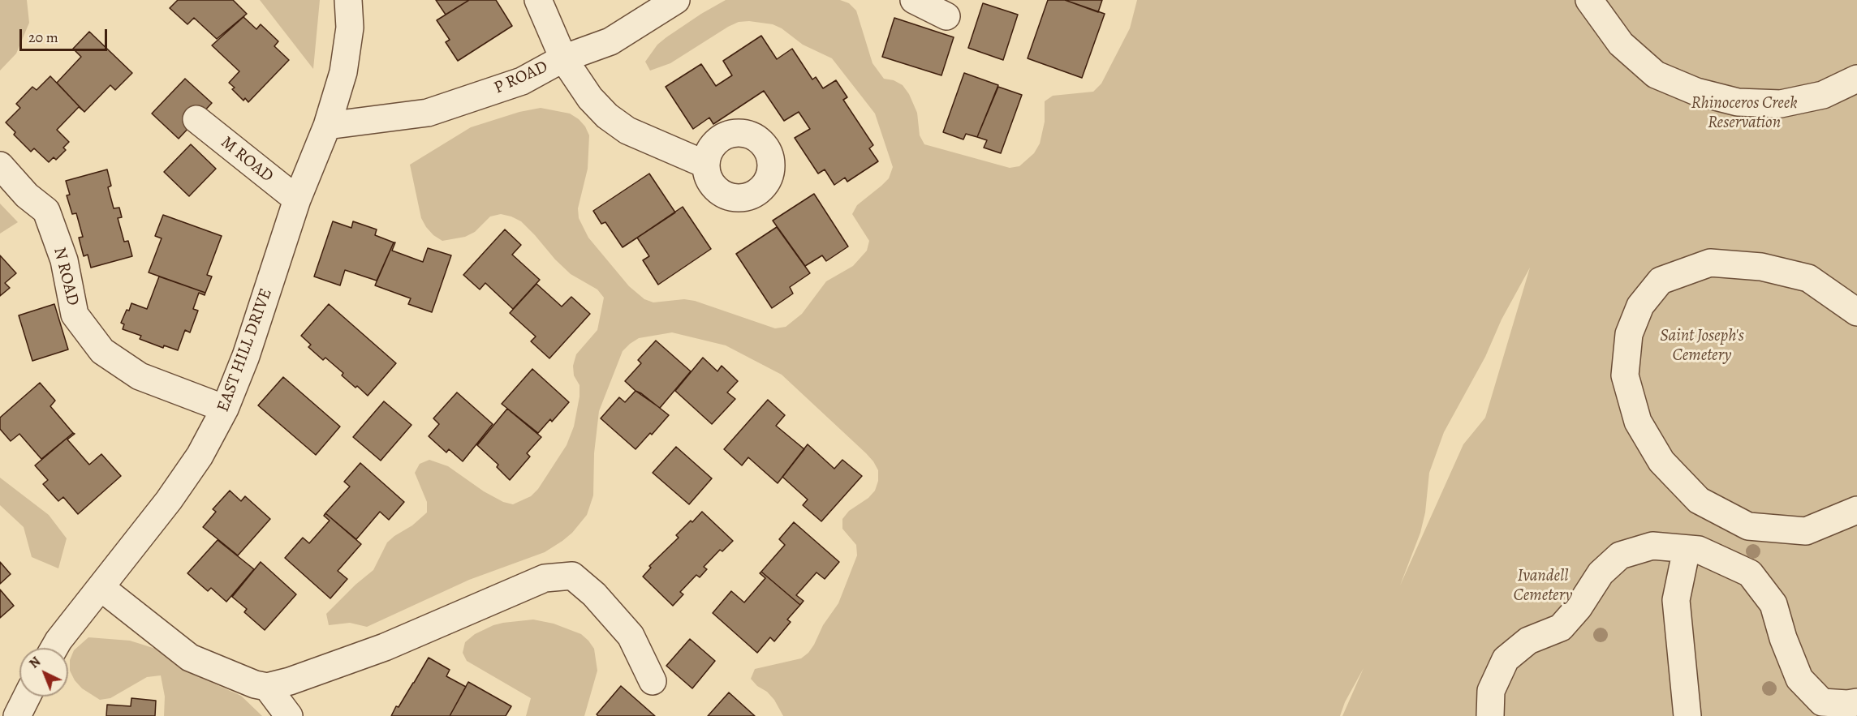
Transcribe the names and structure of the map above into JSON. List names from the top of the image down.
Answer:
{
  "streets": {
    "street": [
      "P ROAD",
      "M ROAD",
      "N ROAD",
      "EAST HILL DRIVE"
    ]
  },
  "crossings": [
    ["P ROAD", "EAST HILL DRIVE"],
    ["M ROAD", "EAST HILL DRIVE"],
    ["N ROAD", "EAST HILL DRIVE"]
  ],
  "parks": ["Rhinoceros Creek Reservation", "Saint Joseph's Cemetery", "Ivandell Cemetery"],
  "scale_bar": "20 m",
  "north": "top left"
}
